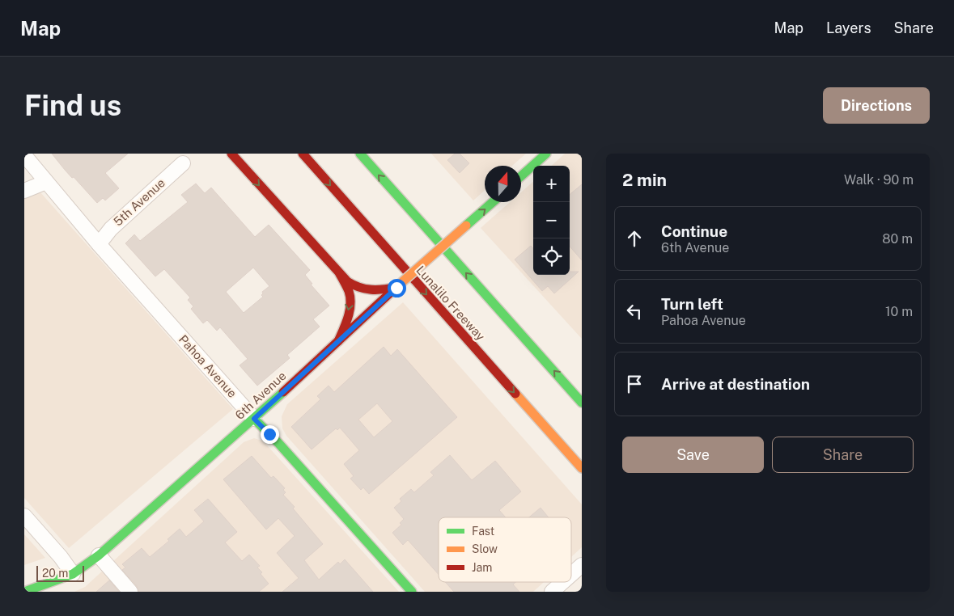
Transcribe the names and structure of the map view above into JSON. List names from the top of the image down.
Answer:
{
  "streets": {
    "main road": ["Lunalilo Freeway", "Pahoa Avenue", "6th Avenue"],
    "street": ["5th Avenue"]
  },
  "crossings": [
    ["5th Avenue", "Pahoa Avenue"],
    ["Pahoa Avenue", "6th Avenue"]
  ],
  "legend": ["Fast", "Slow", "Jam"],
  "scale_bar": "20 m",
  "north": "top",
  "page": {
    "header": "Map",
    "nav": ["Map", "Layers", "Share"],
    "buttons": [
      "Directions",
      ["Save", "Share"]
    ],
    "title": "Find us",
    "heading": ["2 min", "Walk · 90 m"],
    "map_buttons": ["+", "−"],
    "list": [
      ["Continue", "6th Avenue", "80 m"],
      ["Turn left", "Pahoa Avenue", "10 m"],
      "Arrive at destination"
    ],
    "scale": "20 m"
  }
}
